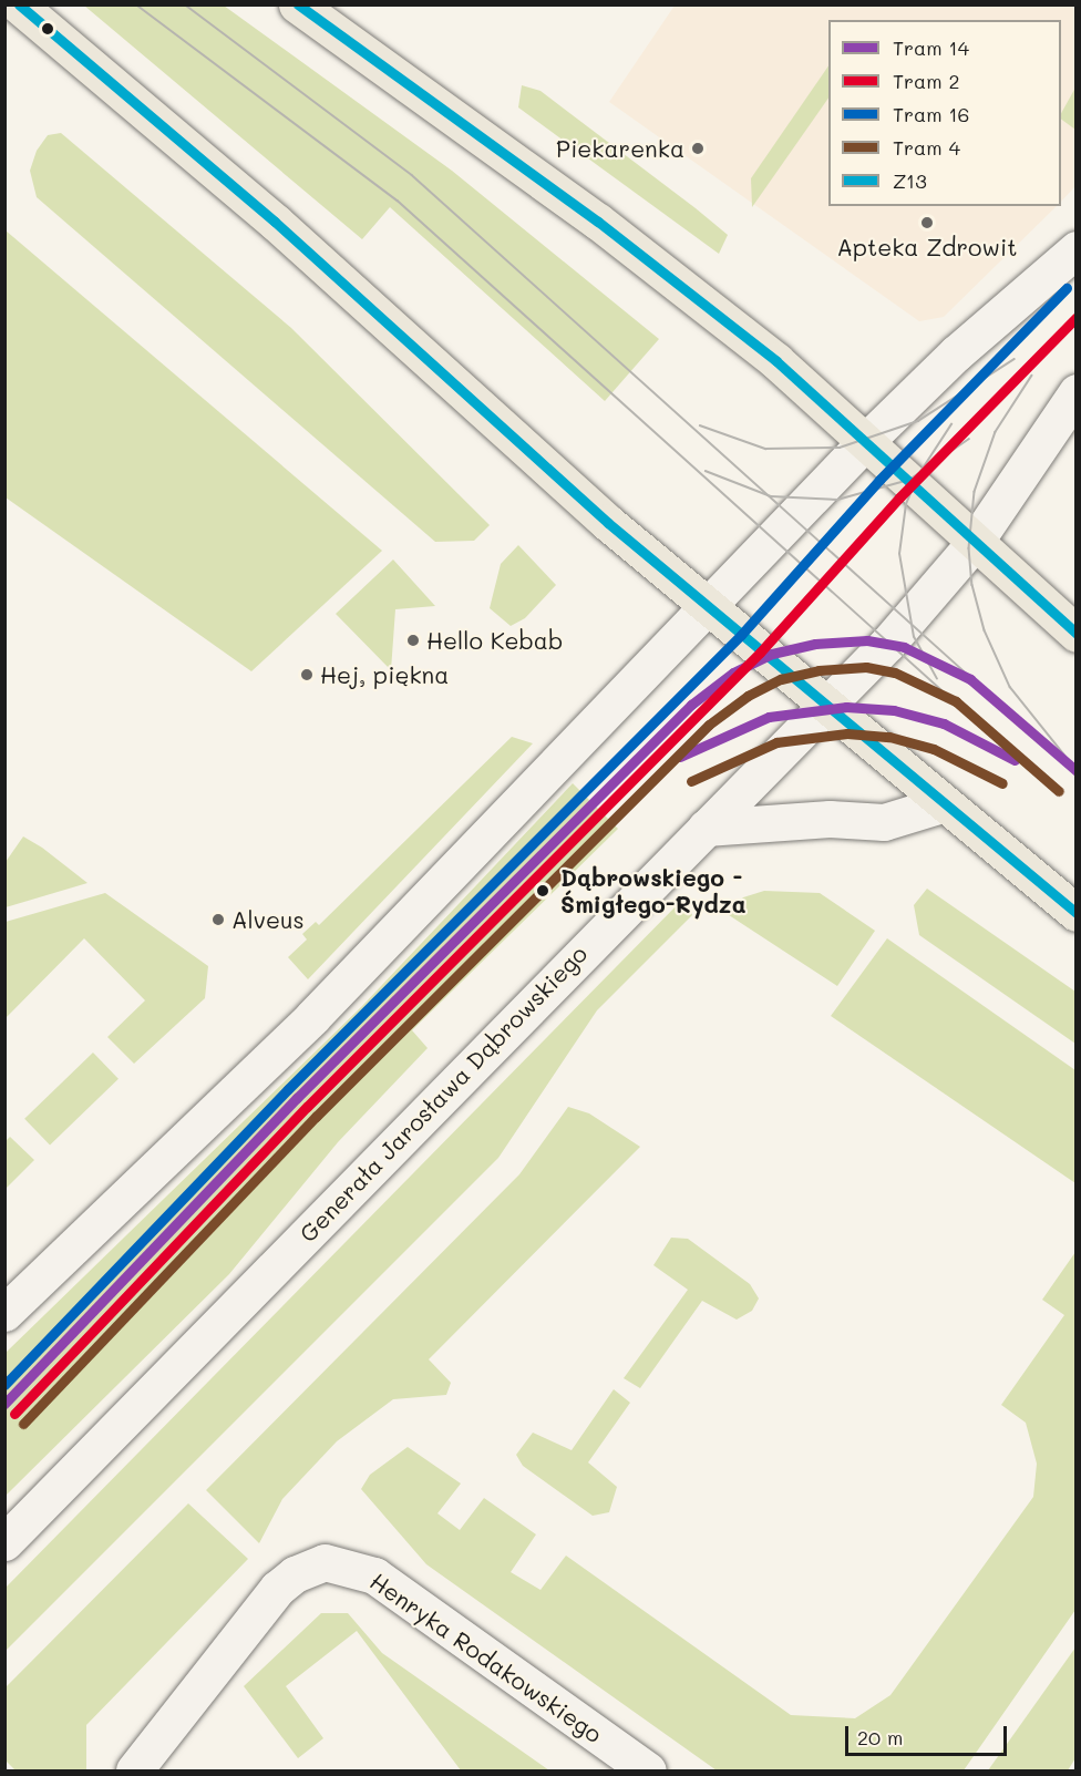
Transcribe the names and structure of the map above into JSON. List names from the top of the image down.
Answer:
{
  "streets": {
    "main road": ["Generała Jarosława Dąbrowskiego", "Henryka Rodakowskiego"]
  },
  "places": [
    "Piekarenka",
    "Apteka Zdrowit",
    "Hello Kebab",
    "Hej, piękna",
    "Dąbrowskiego - Śmigłego-Rydza",
    "Alveus"
  ],
  "lines": [
    "transit line Z13",
    "tram line 16",
    "tram line 2",
    "tram line 14",
    "tram line 4"
  ],
  "legend": [
    "Tram 14",
    "Tram 2",
    "Tram 16",
    "Tram 4",
    "Z13"
  ],
  "scale_bar": "20 m"
}
